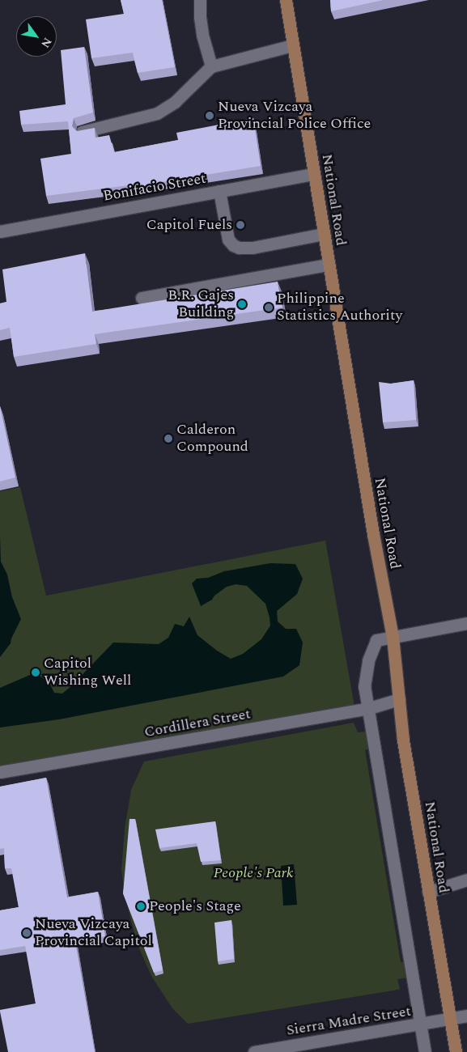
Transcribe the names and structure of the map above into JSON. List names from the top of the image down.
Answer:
{
  "streets": {
    "main road": ["National Road"],
    "street": ["Bonifacio Street", "Cordillera Street", "Sierra Madre Street"]
  },
  "crossings": [
    ["Bonifacio Street", "National Road"],
    ["National Road", "Cordillera Street"],
    ["National Road", "Sierra Madre Street"]
  ],
  "parks": ["People's Park"],
  "places": [
    "Nueva Vizcaya Provincial Police Office",
    "Capitol Fuels",
    "B.R. Gajes Building",
    "Philippine Statistics Authority",
    "Calderon Compound",
    "Capitol Wishing Well",
    "People's Stage",
    "Nueva Vizcaya Provincial Capitol"
  ],
  "north": "bottom right"
}
